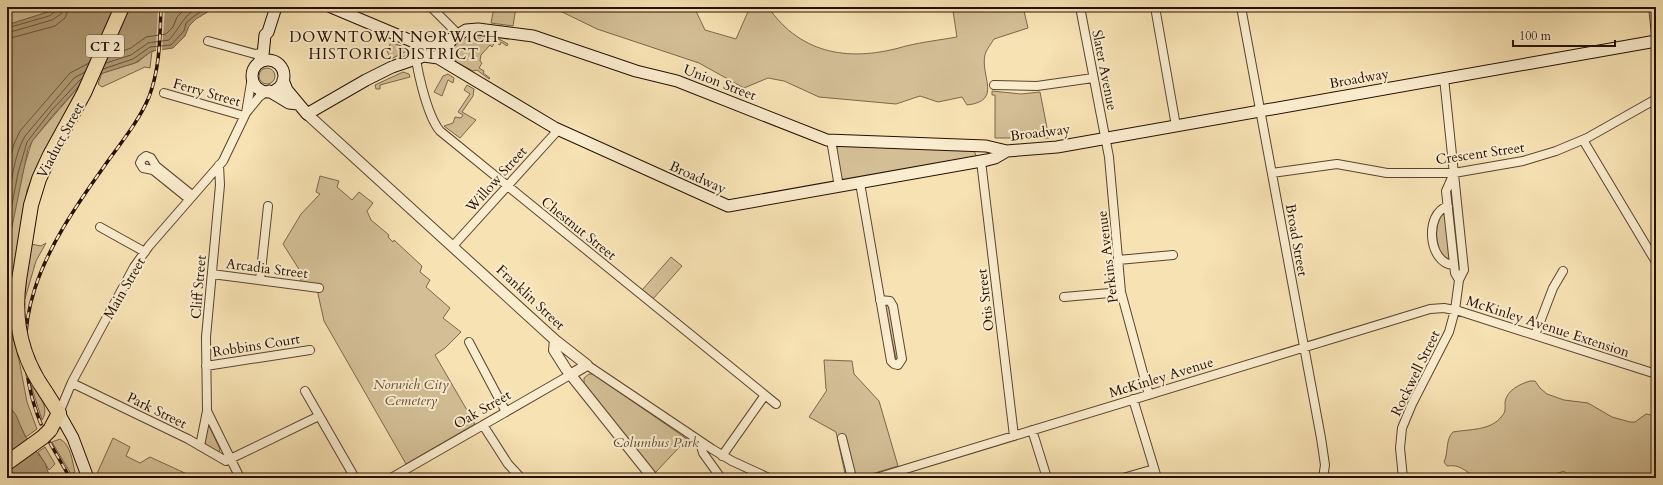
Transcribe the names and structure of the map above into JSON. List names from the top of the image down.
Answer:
{
  "streets": {
    "highway": ["CT 2", "Viaduct Street", "Main Street"],
    "main road": ["Broadway", "Union Street", "Franklin Street"],
    "street": [
      "Slater Avenue",
      "Ferry Street",
      "Crescent Street",
      "Willow Street",
      "Chestnut Street",
      "Broad Street",
      "Perkins Avenue",
      "Arcadia Street",
      "Cliff Street",
      "Otis Street",
      "McKinley Avenue Extension",
      "Robbins Court",
      "Rockwell Street",
      "McKinley Avenue",
      "Oak Street",
      "Park Street"
    ]
  },
  "crossings": [
    ["Slater Avenue", "Broadway"],
    ["Slater Avenue", "Perkins Avenue"],
    ["Broadway", "Union Street"],
    ["Broadway", "Willow Street"],
    ["Broadway", "Chestnut Street"],
    ["Broadway", "Broad Street"],
    ["Broadway", "Perkins Avenue"],
    ["Broadway", "Otis Street"],
    ["Broadway", "Rockwell Street"],
    ["Ferry Street", "Main Street"],
    ["Viaduct Street", "Main Street"],
    ["Crescent Street", "Broad Street"],
    ["Crescent Street", "Rockwell Street"],
    ["Willow Street", "Chestnut Street"],
    ["Willow Street", "Franklin Street"],
    ["Broad Street", "McKinley Avenue"],
    ["Perkins Avenue", "McKinley Avenue"],
    ["Arcadia Street", "Cliff Street"],
    ["Cliff Street", "Main Street"],
    ["Cliff Street", "Robbins Court"],
    ["Cliff Street", "Park Street"],
    ["Main Street", "Franklin Street"],
    ["Main Street", "Park Street"],
    ["Franklin Street", "Oak Street"],
    ["Otis Street", "McKinley Avenue"],
    ["McKinley Avenue Extension", "Rockwell Street"],
    ["McKinley Avenue Extension", "McKinley Avenue"],
    ["Rockwell Street", "McKinley Avenue"]
  ],
  "districts": ["DOWNTOWN NORWICH HISTORIC DISTRICT"],
  "parks": ["Norwich City Cemetery", "Columbus Park"],
  "scale_bar": "100 m"
}
